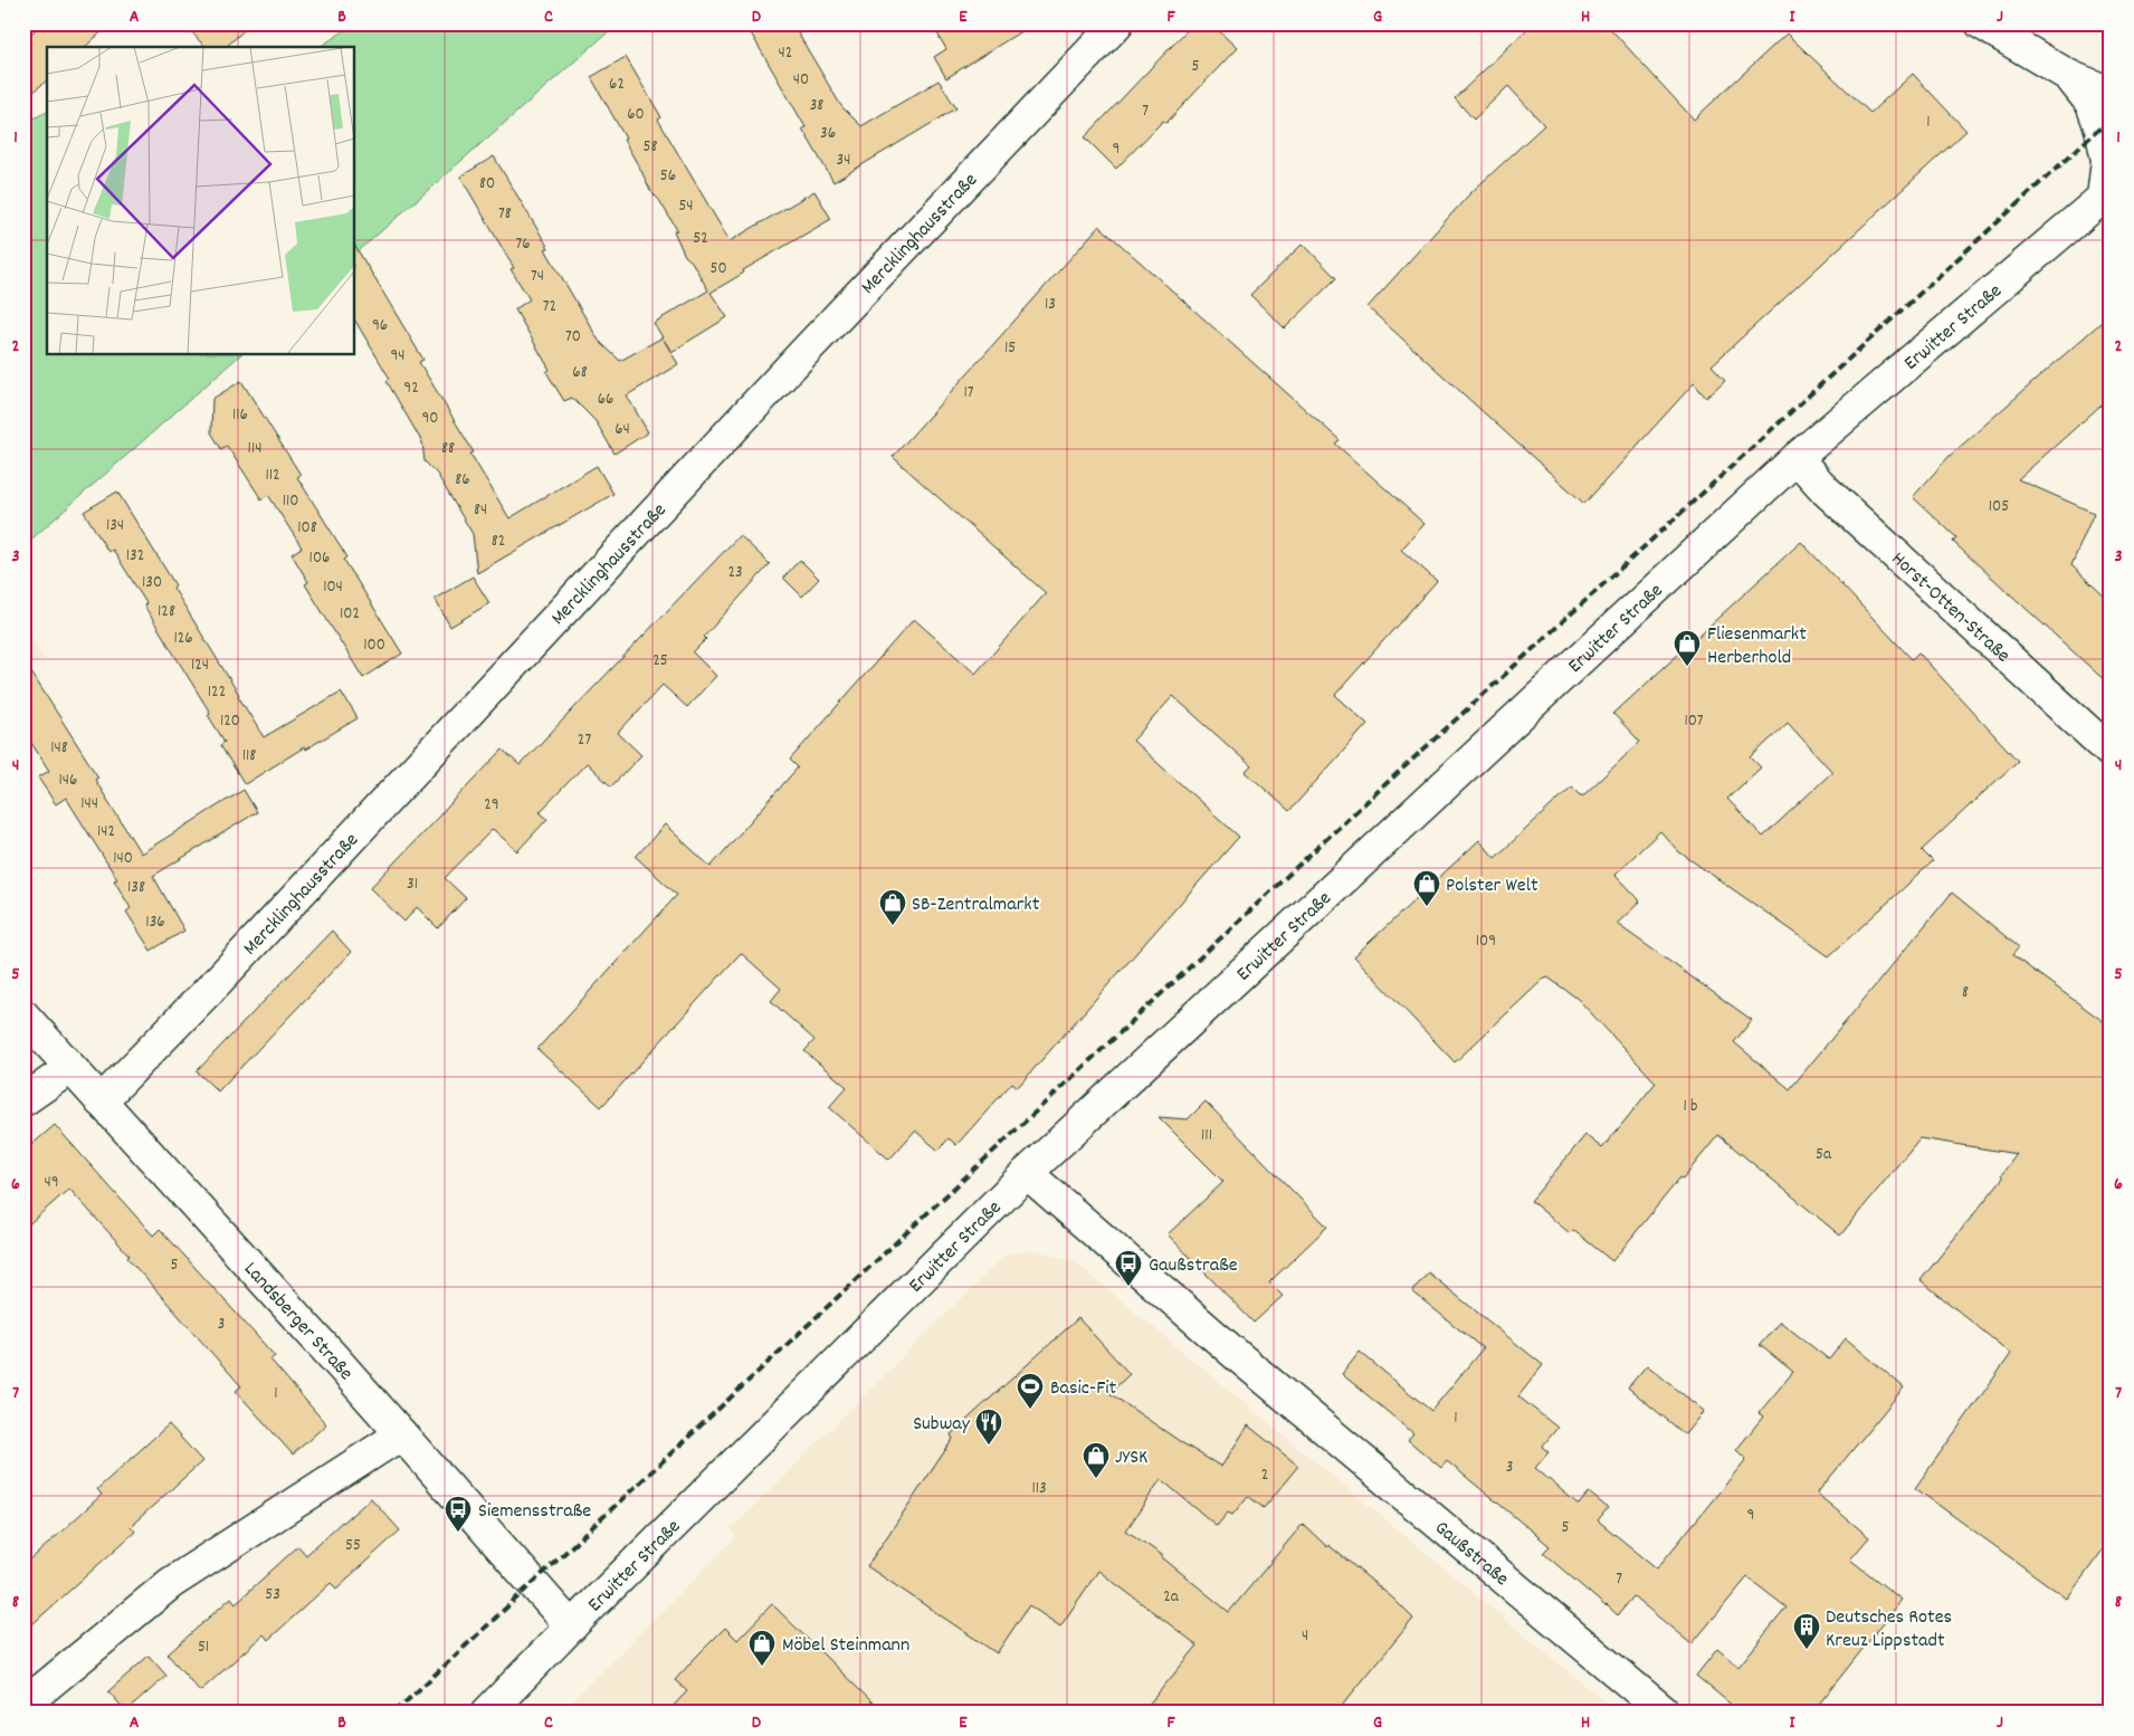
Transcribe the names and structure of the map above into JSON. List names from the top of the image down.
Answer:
{
  "streets": {
    "street": [
      "Mercklinghausstraße",
      "Erwitter Straße",
      "Horst-Otten-Straße",
      "Landsberger Straße",
      "Gaußstraße"
    ]
  },
  "crossings": [
    ["Mercklinghausstraße", "Landsberger Straße"],
    ["Erwitter Straße", "Horst-Otten-Straße"],
    ["Erwitter Straße", "Landsberger Straße"],
    ["Erwitter Straße", "Gaußstraße"]
  ],
  "places": {
    "shop": [
      "Fliesenmarkt Herberhold",
      "Polster Welt",
      "SB-Zentralmarkt",
      "JYSK",
      "Möbel Steinmann"
    ],
    "bus stop": ["Gaußstraße", "Siemensstraße"],
    "sports": ["Basic-Fit"],
    "restaurant": ["Subway"],
    "building": ["Deutsches Rotes Kreuz Lippstadt"]
  },
  "house_numbers": [
    "42",
    "5",
    "40",
    "62",
    "38",
    "7",
    "60",
    "1",
    "36",
    "58",
    "9",
    "34",
    "56",
    "80",
    "54",
    "78",
    "52",
    "76",
    "50",
    "74",
    "13",
    "72",
    "96",
    "70",
    "15",
    "94",
    "68",
    "92",
    "17",
    "66",
    "116",
    "90",
    "64",
    "114",
    "88",
    "112",
    "86",
    "110",
    "105",
    "84",
    "134",
    "108",
    "82",
    "132",
    "106",
    "23",
    "130",
    "104",
    "128",
    "102",
    "126",
    "100",
    "25",
    "124",
    "122",
    "120",
    "107",
    "27",
    "148",
    "118",
    "146",
    "144",
    "29",
    "142",
    "140",
    "31",
    "138",
    "136",
    "109",
    "8",
    "1 b",
    "111",
    "5a",
    "49",
    "5",
    "3",
    "1",
    "1",
    "3",
    "2",
    "113",
    "9",
    "5",
    "55",
    "7",
    "53",
    "2a",
    "4",
    "51"
  ],
  "grid": {
    "columns": [
      "A",
      "B",
      "C",
      "D",
      "E",
      "F",
      "G",
      "H",
      "I",
      "J"
    ],
    "rows": [
      "1",
      "2",
      "3",
      "4",
      "5",
      "6",
      "7",
      "8"
    ]
  }
}
